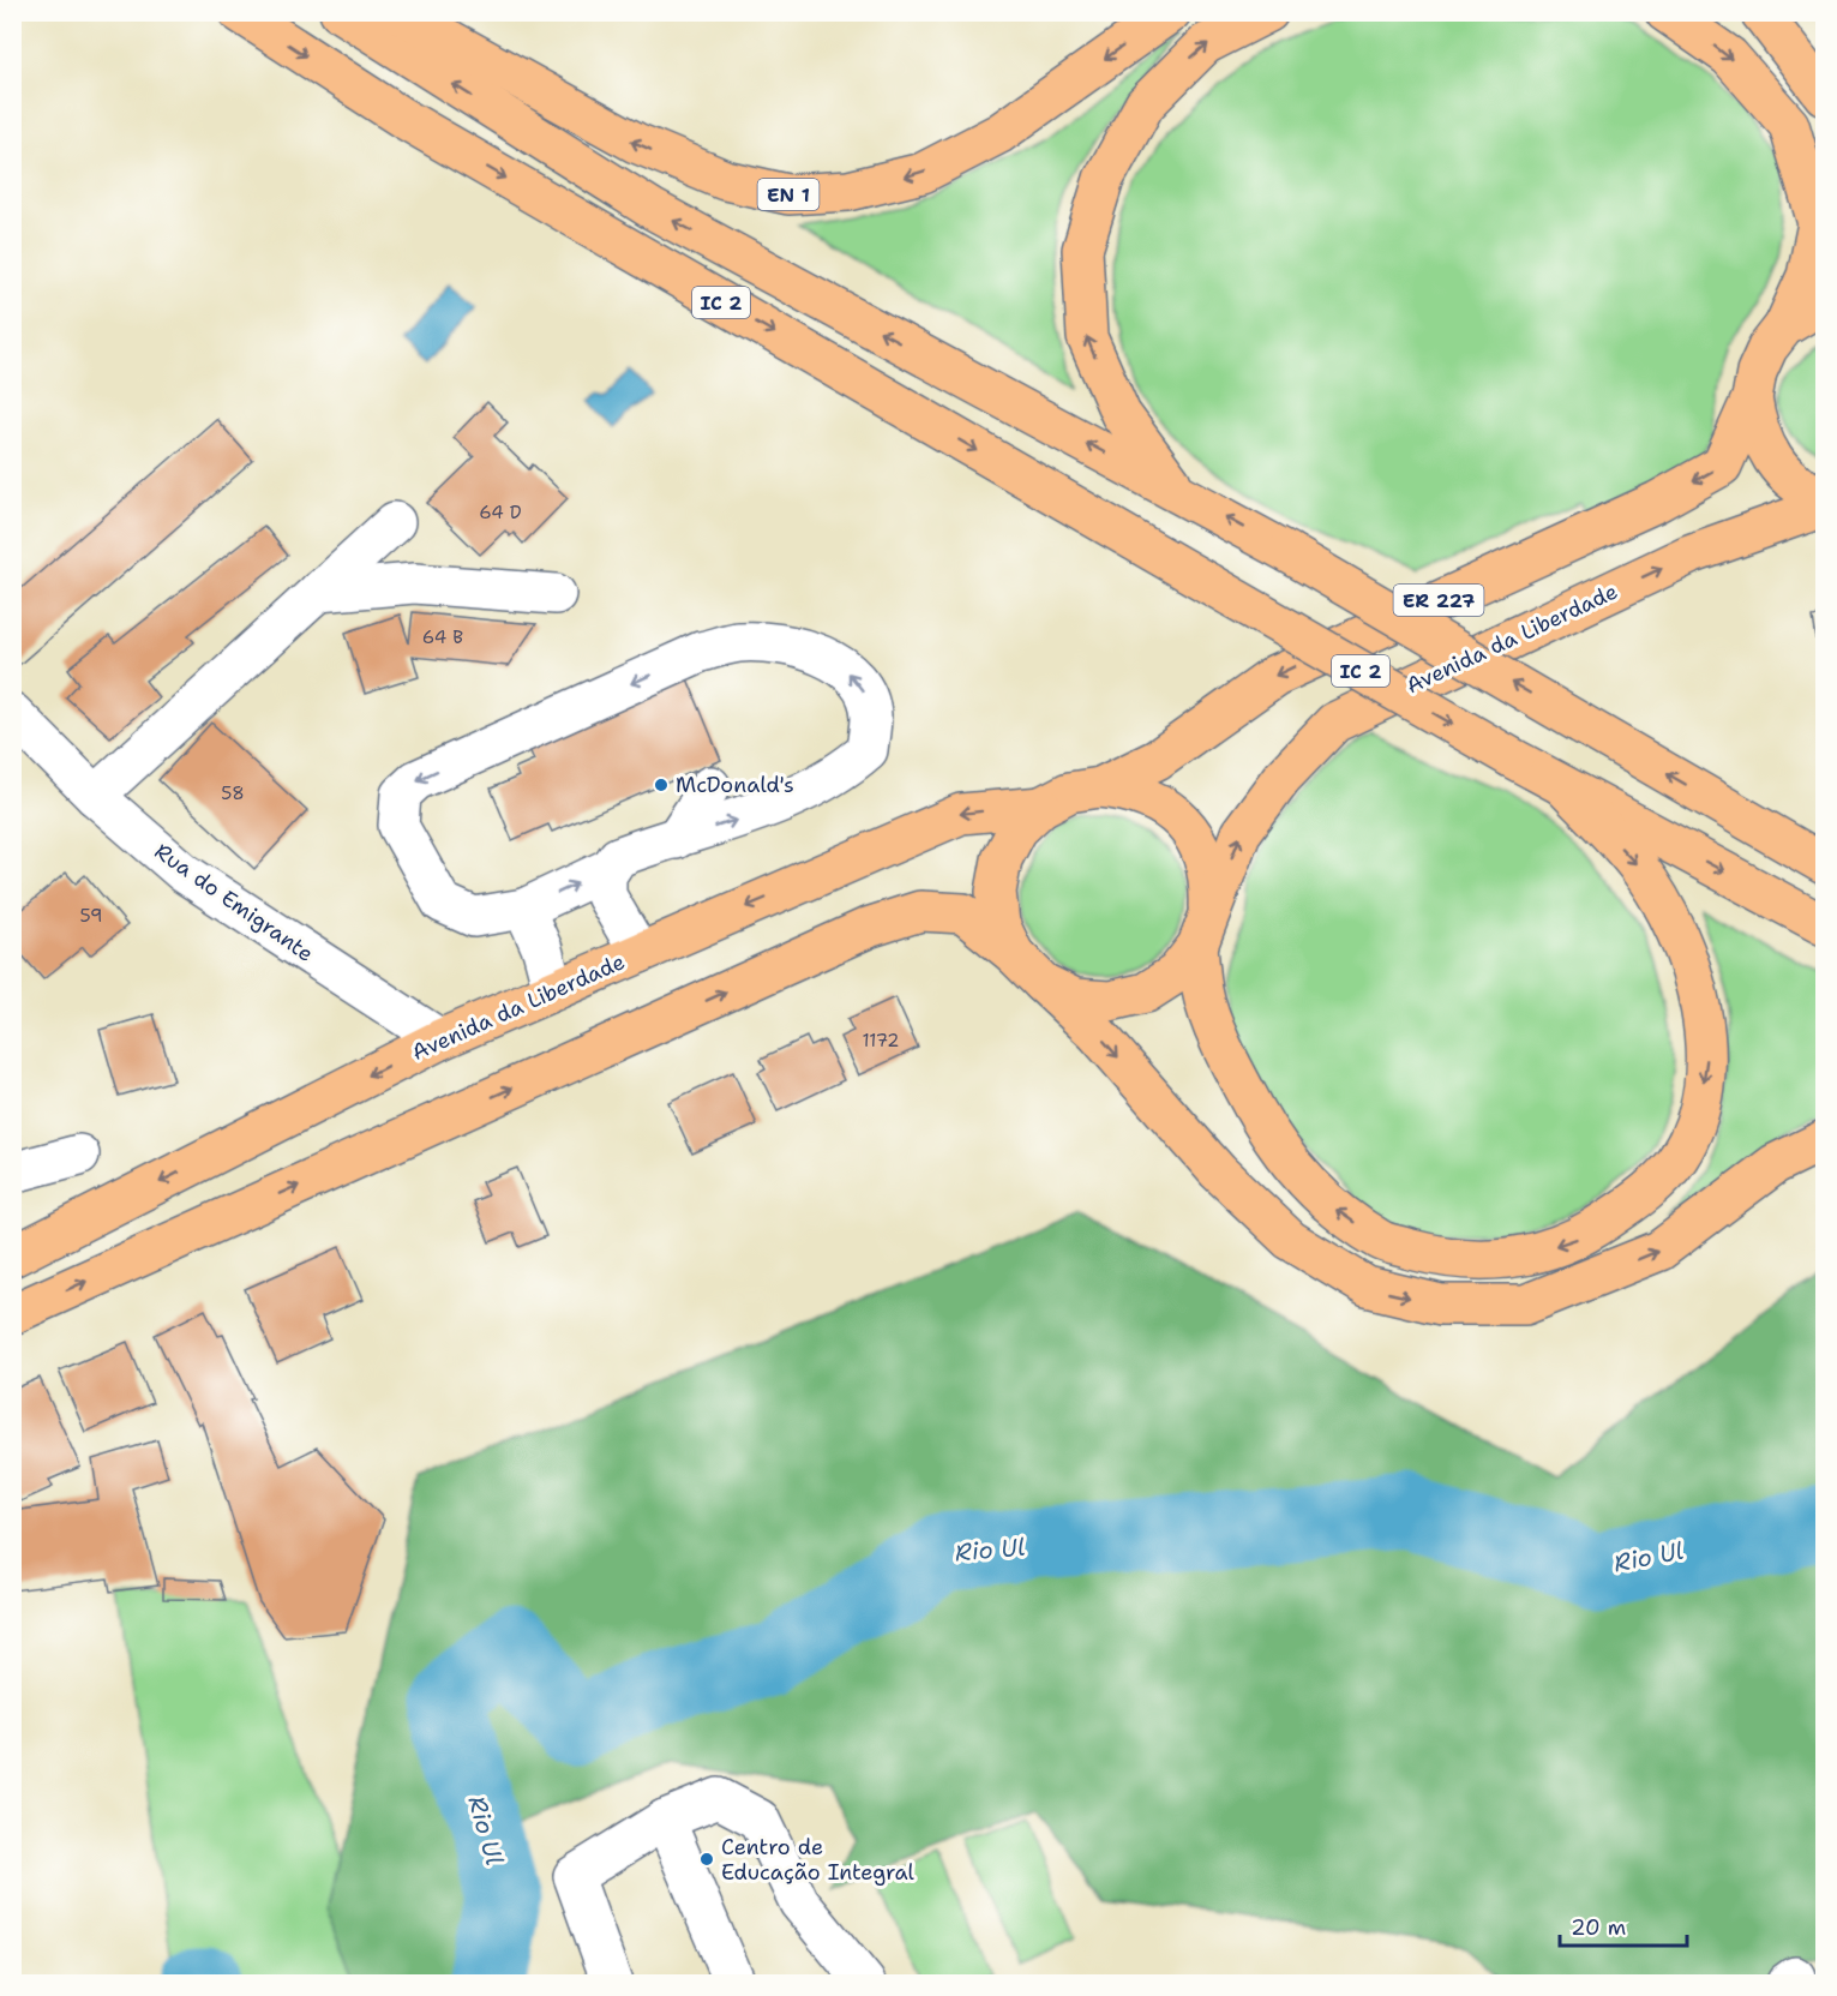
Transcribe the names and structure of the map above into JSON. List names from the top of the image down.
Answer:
{
  "streets": {
    "main road": [
      "EN 1",
      "IC 2",
      "ER 227",
      "Avenida da Liberdade"
    ],
    "street": ["Rua do Emigrante"]
  },
  "crossings": [
    ["Avenida da Liberdade", "Rua do Emigrante"]
  ],
  "water": ["Rio Ul"],
  "places": ["McDonald's", "Centro de Educação Integral"],
  "house_numbers": [
    "64 D",
    "64 B",
    "58",
    "59",
    "1172"
  ],
  "scale_bar": "20 m"
}
